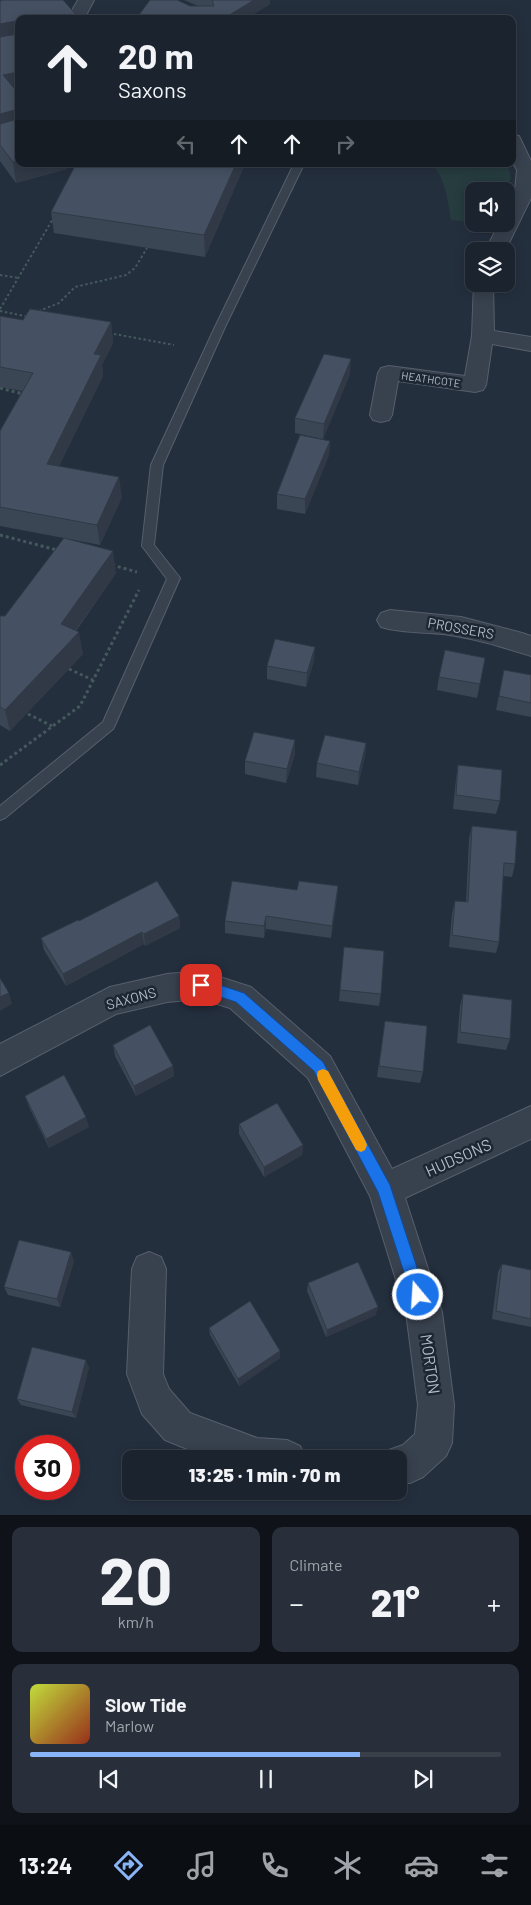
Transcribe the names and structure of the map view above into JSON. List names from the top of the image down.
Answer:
{
  "streets": {
    "street": [
      "HEATHCOTE",
      "PROSSERS",
      "SAXONS",
      "HUDSONS",
      "MORTON"
    ]
  },
  "crossings": [
    ["SAXONS", "HUDSONS"],
    ["SAXONS", "MORTON"],
    ["HUDSONS", "MORTON"]
  ],
  "page": {
    "turn": ["20 m", "Saxons"],
    "limit": "30",
    "trip": "13:25 · 1 min · 70 m",
    "tile": [
      ["20", "km/h"],
      "Climate"
    ],
    "heat": ["−", "21°", "+"],
    "song": ["Slow Tide", "Marlow"],
    "tabs": "13:24"
  }
}
